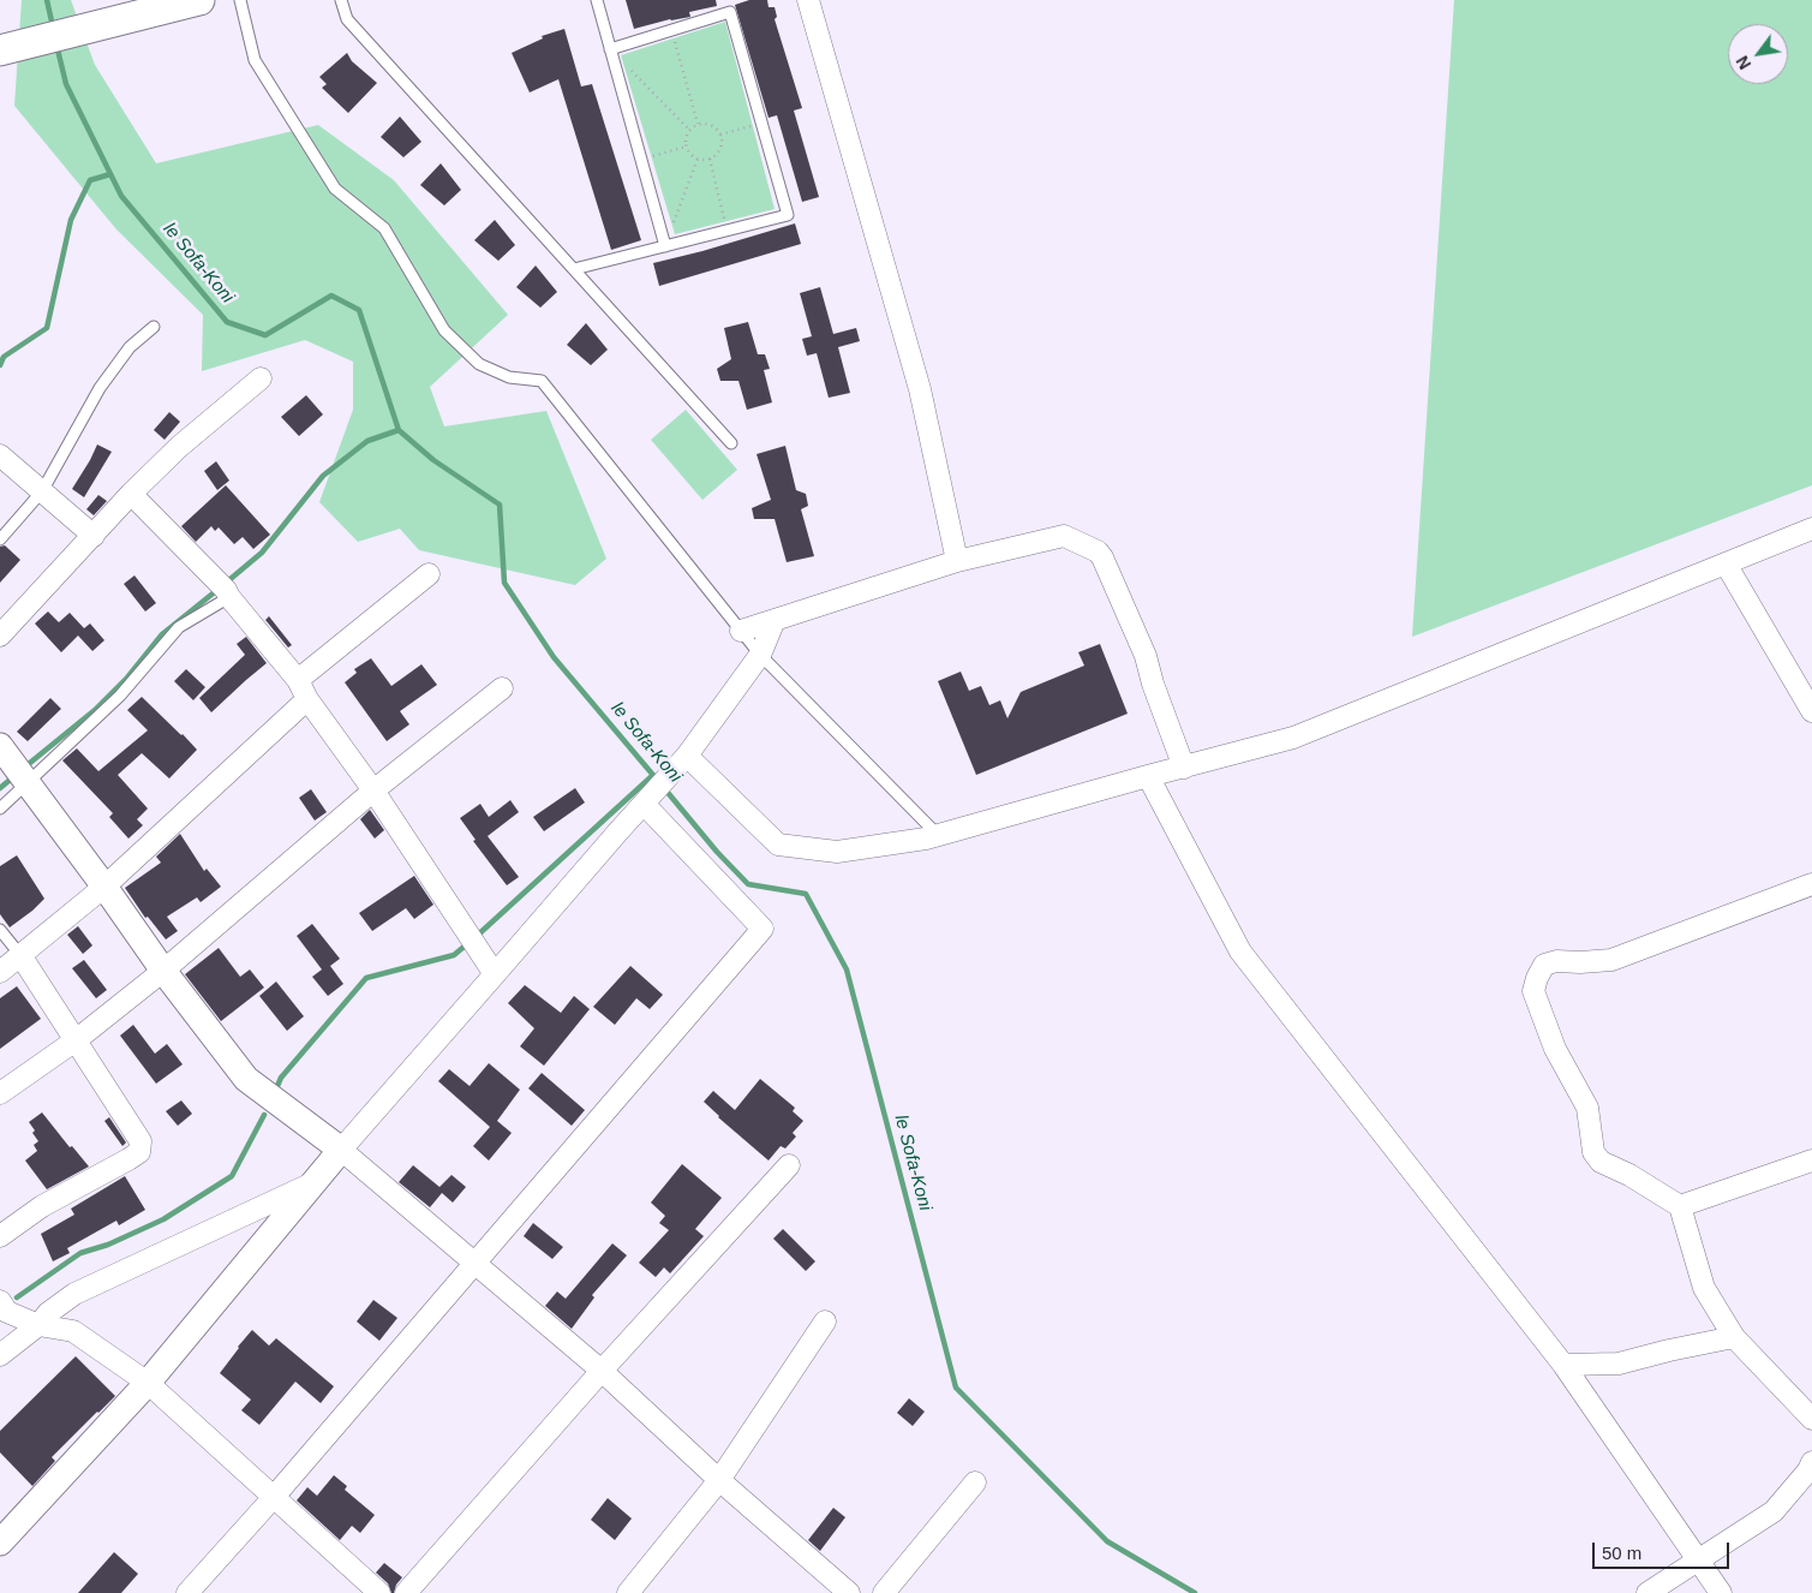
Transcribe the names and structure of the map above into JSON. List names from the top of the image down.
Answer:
{
  "water": ["le Sofa-Koni"],
  "scale_bar": "50 m",
  "north": "bottom left"
}
